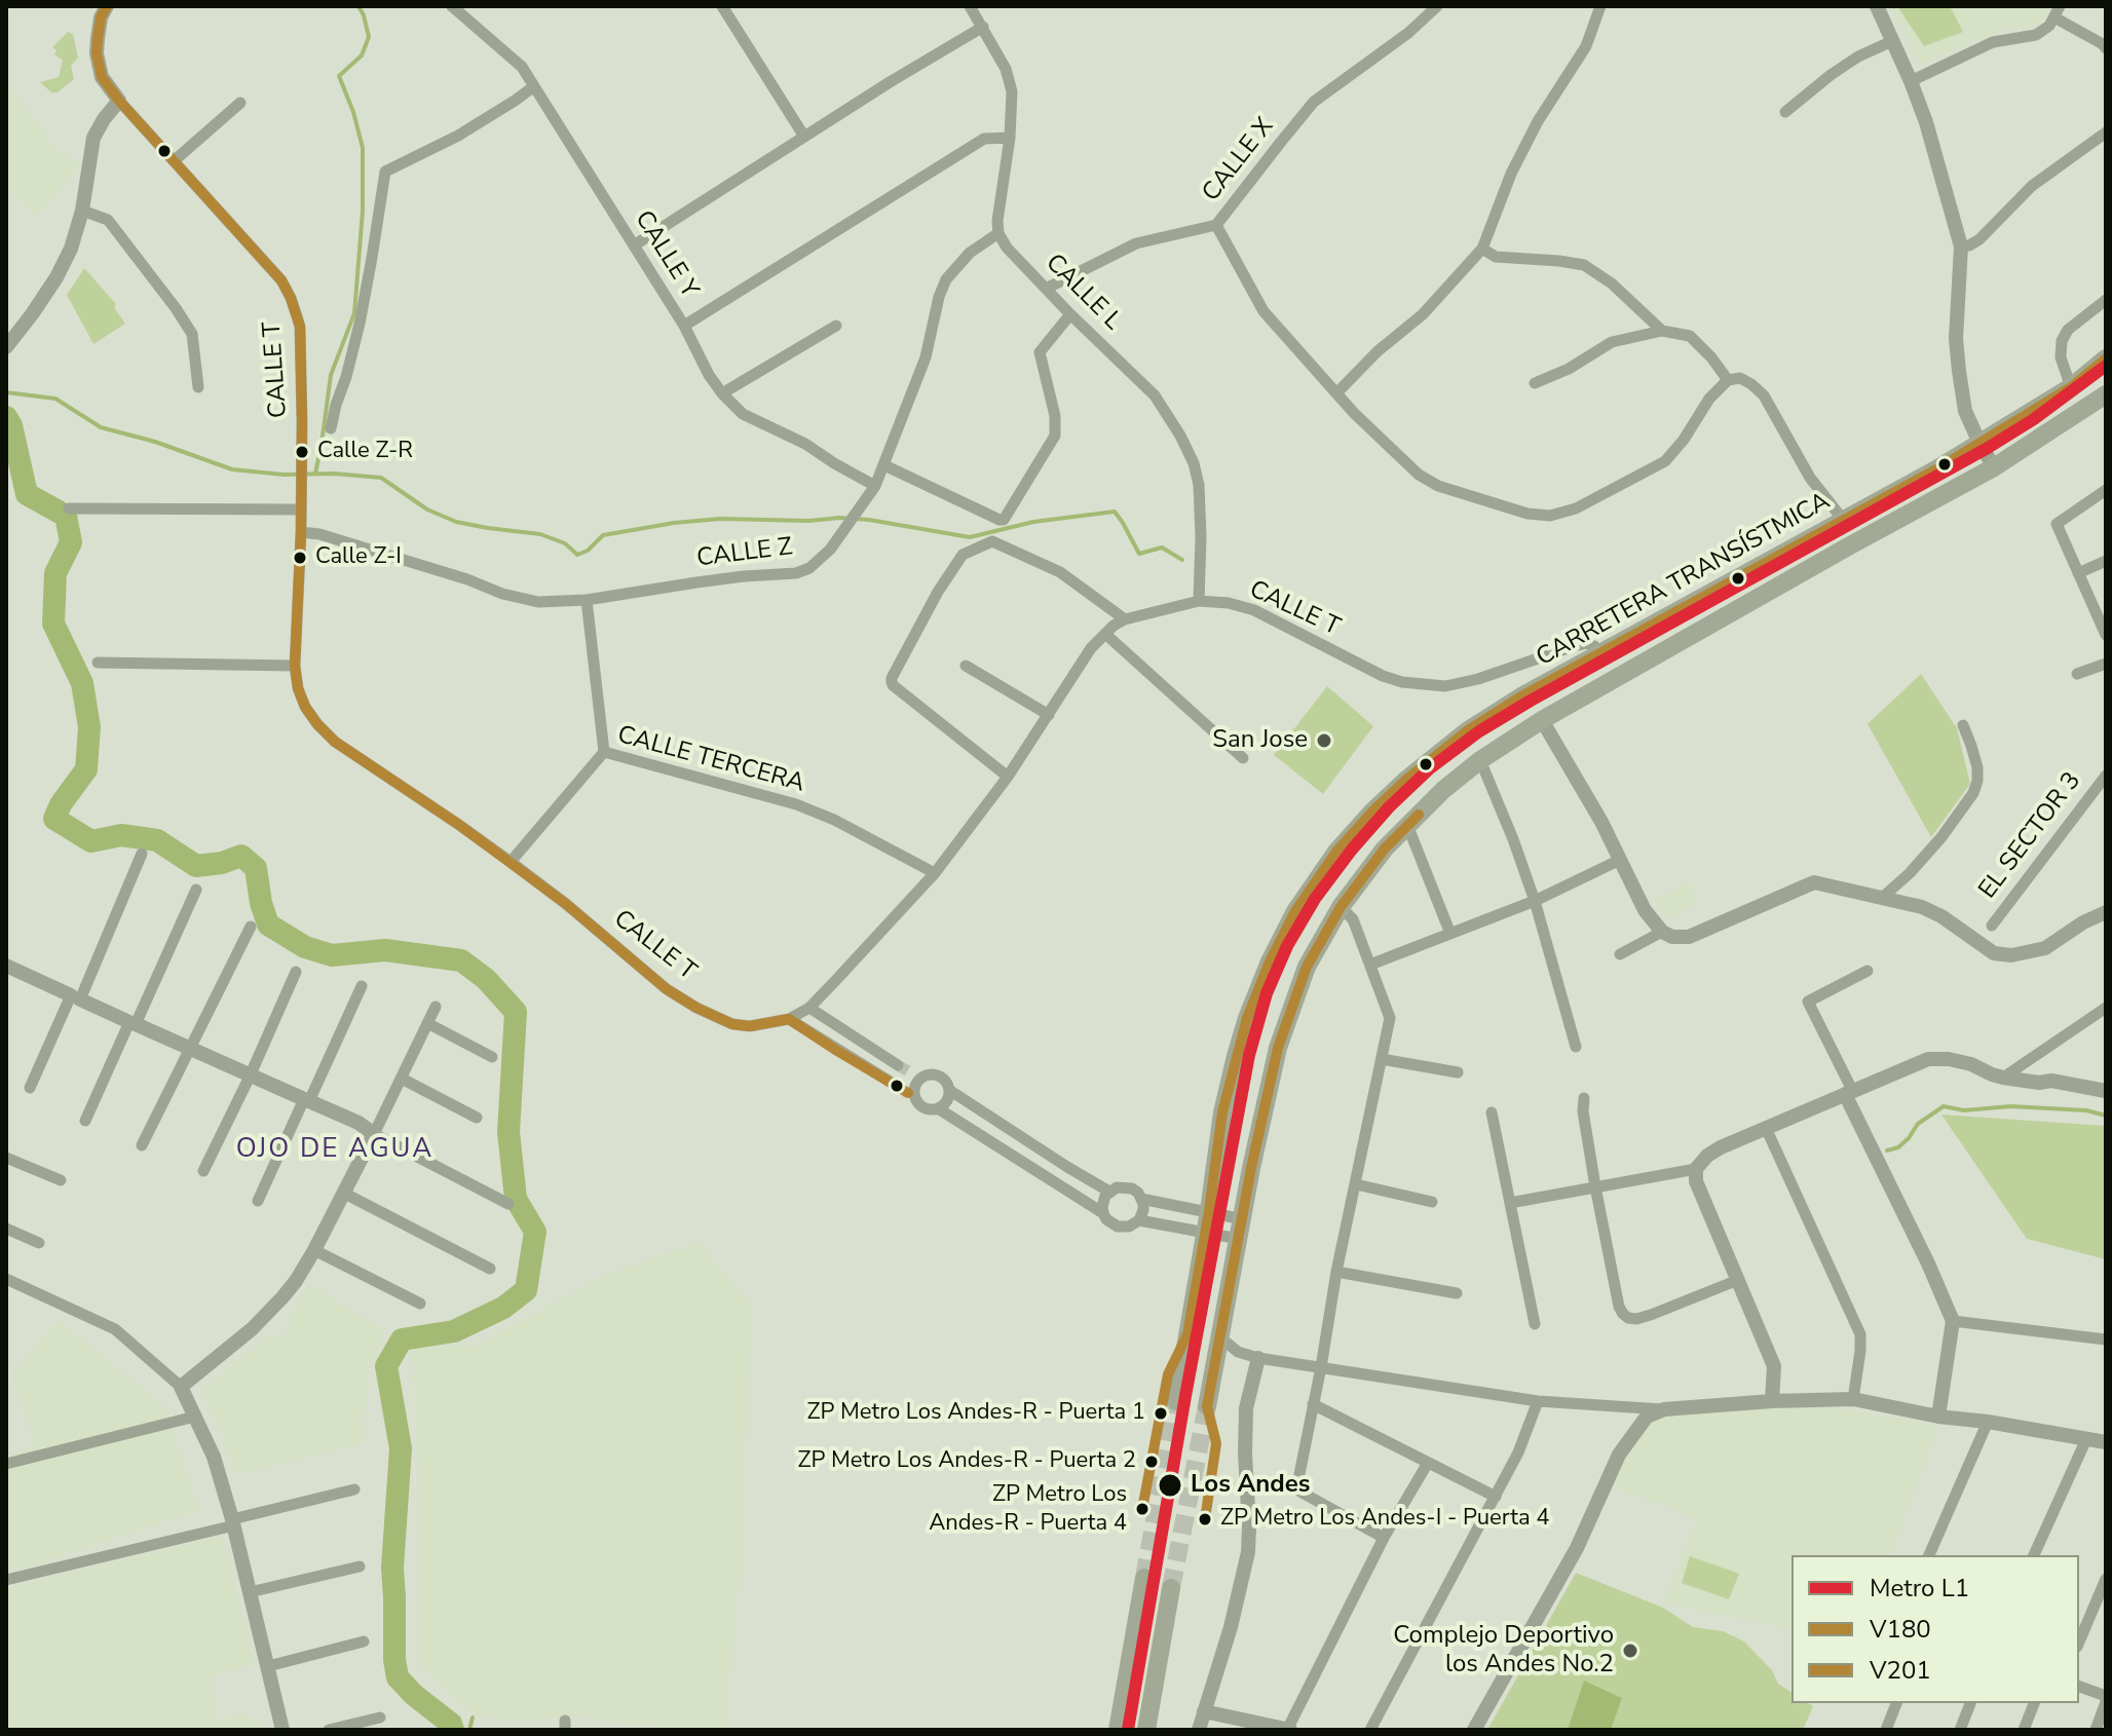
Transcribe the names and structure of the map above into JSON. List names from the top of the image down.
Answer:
{
  "streets": {
    "main road": ["CARRETERA TRANSÍSTMICA"],
    "street": [
      "CALLE X",
      "CALLE Y",
      "CALLE L",
      "CALLE T",
      "CALLE Z",
      "CALLE TERCERA",
      "EL SECTOR 3"
    ]
  },
  "crossings": [
    ["CALLE X", "CALLE L"],
    ["CALLE Y", "CALLE Z"],
    ["CALLE L", "CALLE T"],
    ["CALLE L", "CALLE Z"],
    ["CALLE T", "CALLE Z"],
    ["CALLE T", "CARRETERA TRANSÍSTMICA"],
    ["CALLE T", "CALLE TERCERA"]
  ],
  "districts": ["OJO DE AGUA"],
  "places": [
    "Calle Z-R",
    "Calle Z-I",
    "San Jose",
    "ZP Metro Los Andes-R - Puerta 1",
    "ZP Metro Los Andes-R - Puerta 2",
    "Los Andes",
    "ZP Metro Los Andes-R - Puerta 4",
    "ZP Metro Los Andes-I - Puerta 4",
    "Complejo Deportivo los Andes No.2"
  ],
  "lines": ["transit line V201", "transit line V180", "metro line L1"],
  "legend": ["Metro L1", "V180", "V201"]
}
